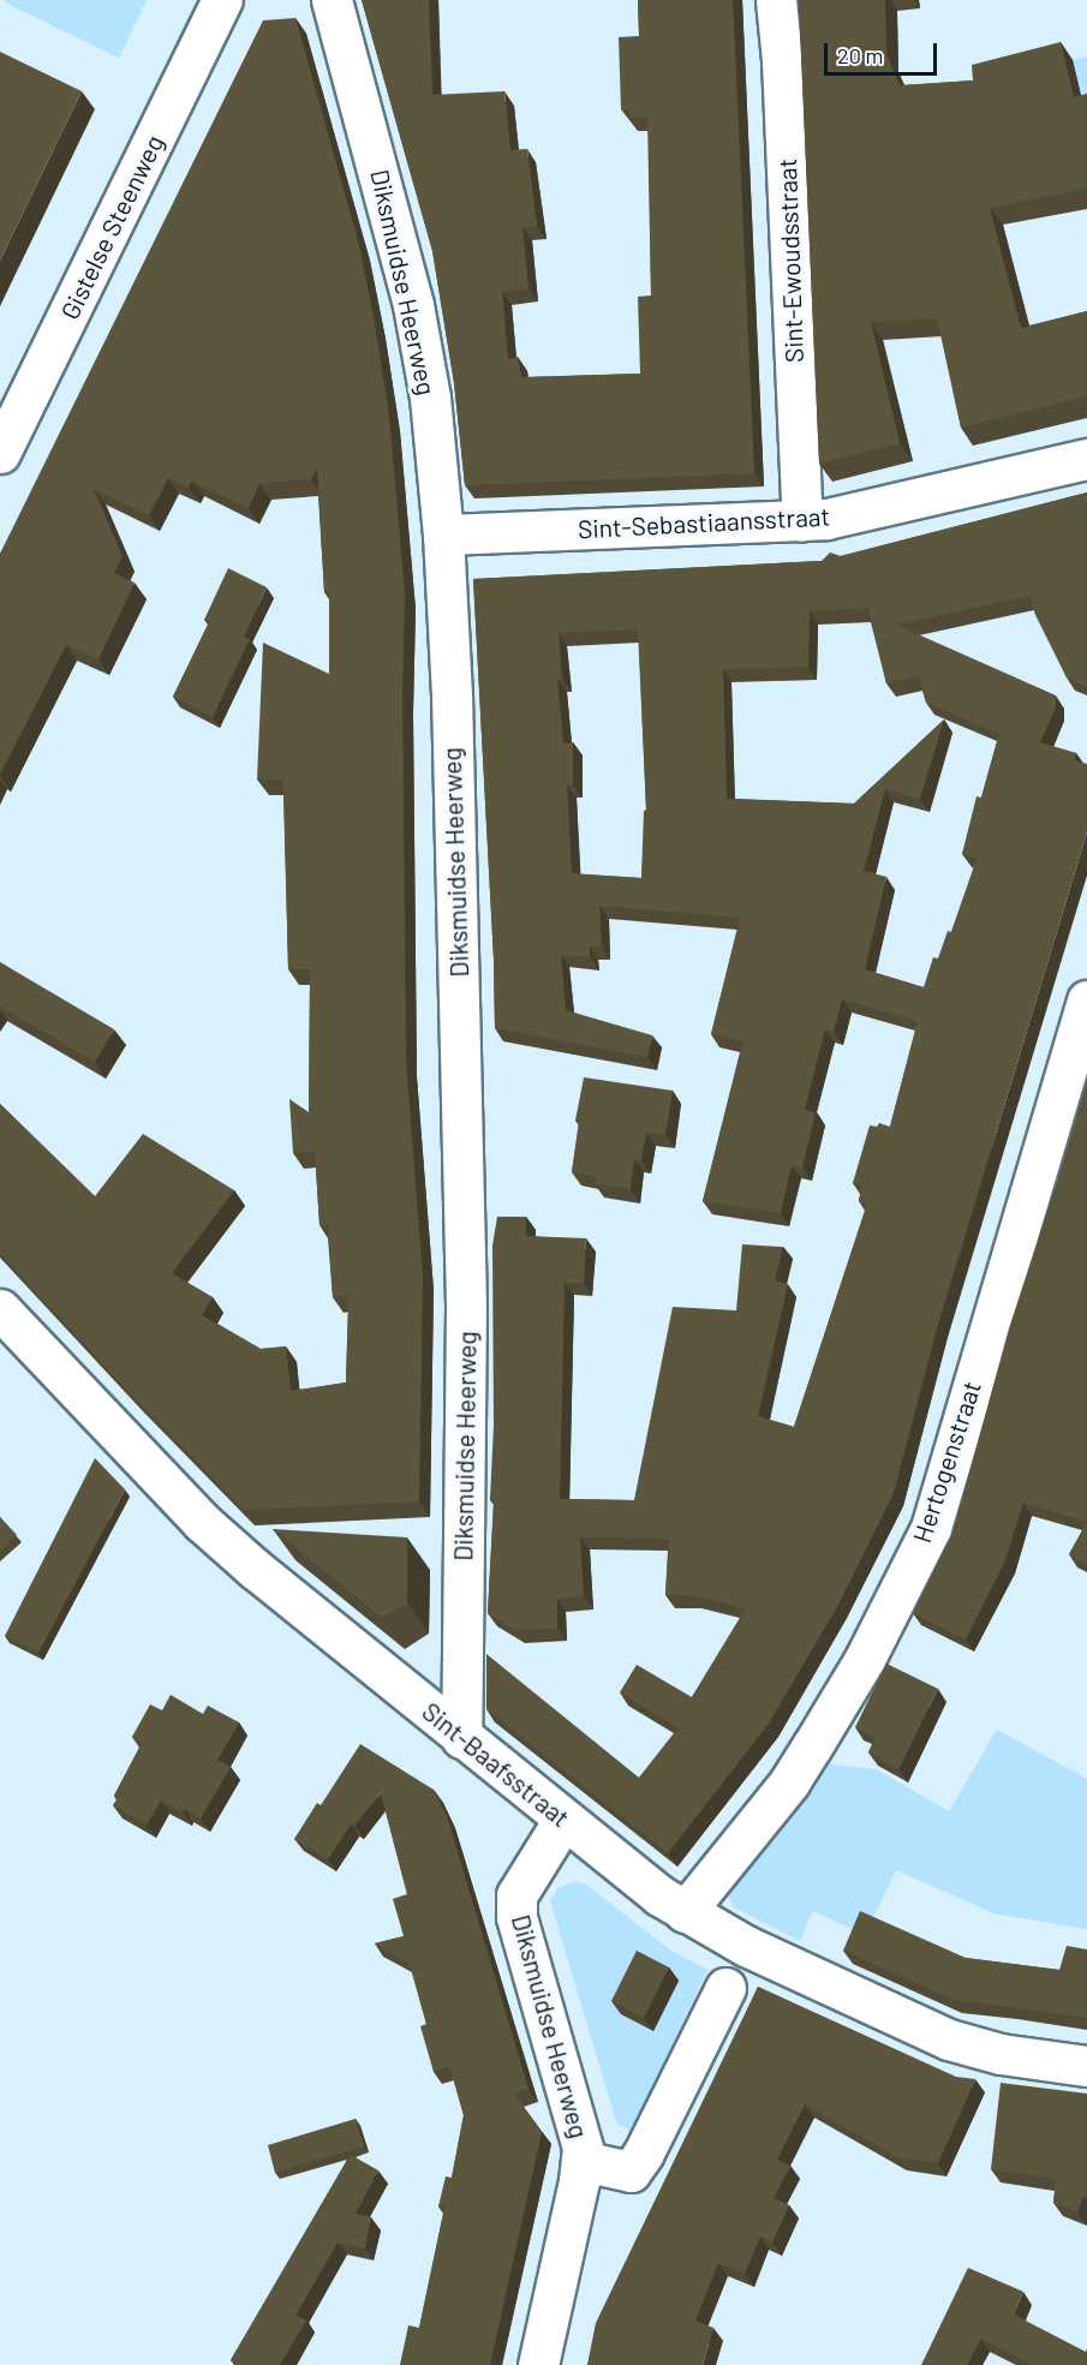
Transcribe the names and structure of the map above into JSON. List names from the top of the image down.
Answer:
{
  "streets": {
    "street": [
      "Gistelse Steenweg",
      "Sint-Ewoudsstraat",
      "Diksmuidse Heerweg",
      "Sint-Sebastiaansstraat",
      "Hertogenstraat",
      "Sint-Baafsstraat"
    ]
  },
  "crossings": [
    ["Sint-Ewoudsstraat", "Sint-Sebastiaansstraat"],
    ["Diksmuidse Heerweg", "Sint-Sebastiaansstraat"],
    ["Diksmuidse Heerweg", "Sint-Baafsstraat"],
    ["Hertogenstraat", "Sint-Baafsstraat"]
  ],
  "scale_bar": "20 m"
}
